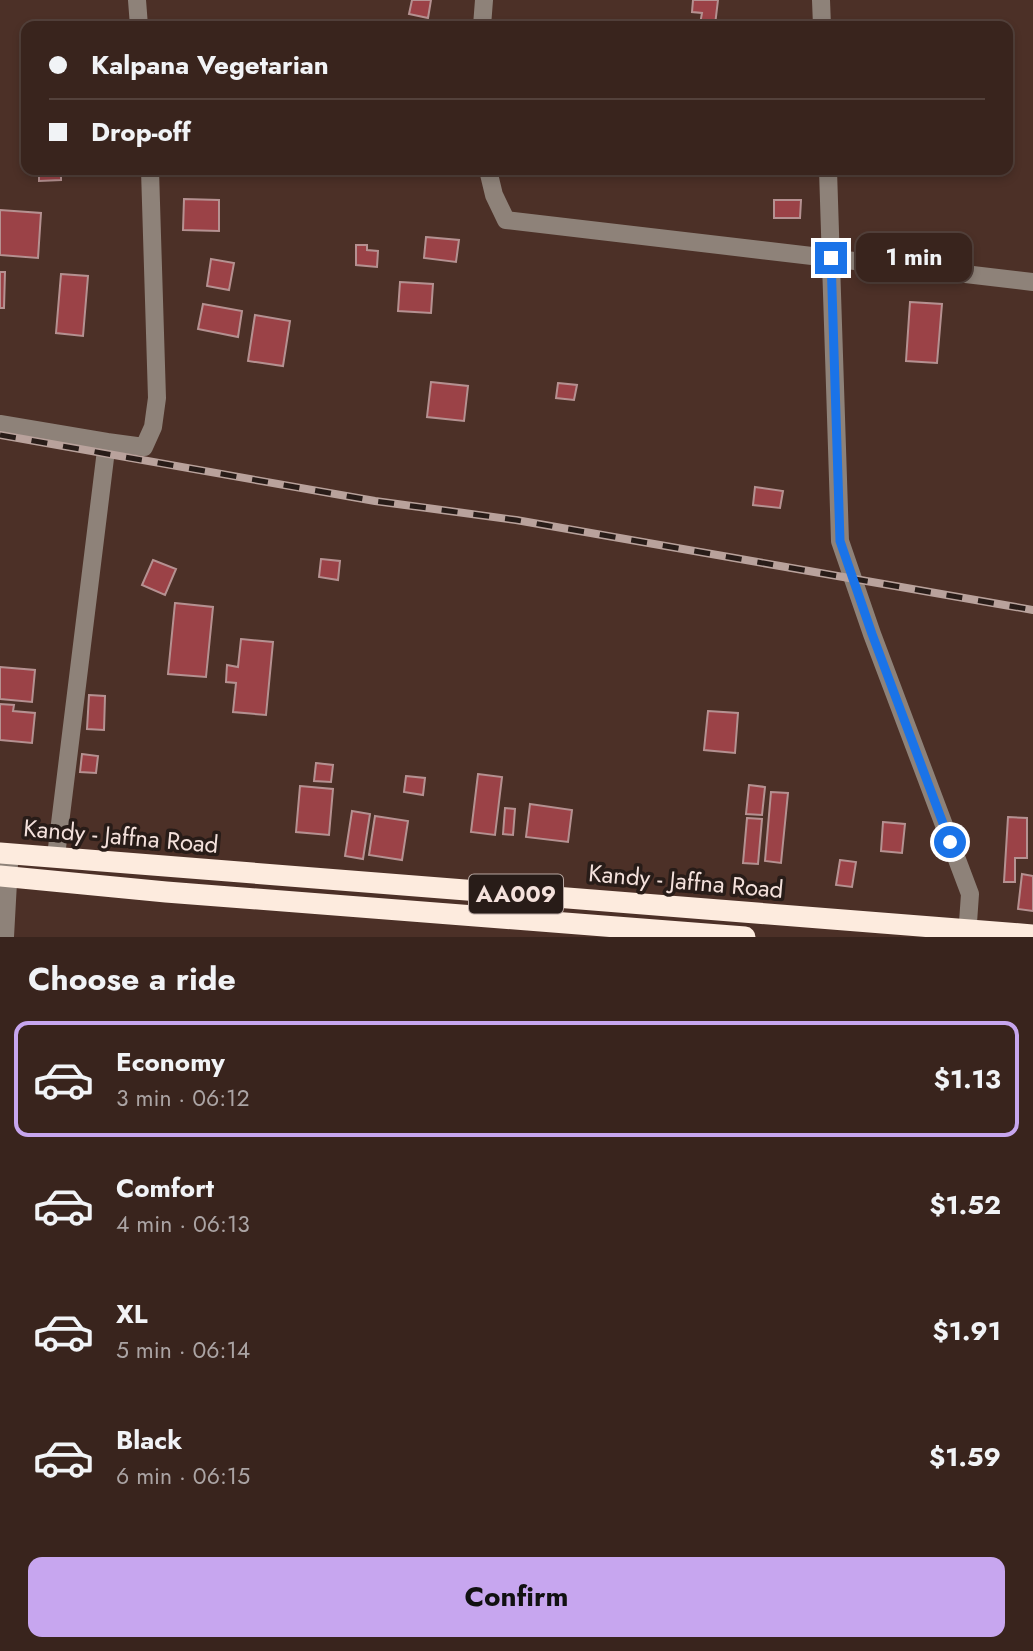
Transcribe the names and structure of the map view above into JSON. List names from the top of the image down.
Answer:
{
  "streets": {
    "highway": ["Kandy - Jaffna Road", "AA009"]
  },
  "page": {
    "banner": ["Kalpana Vegetarian", "Drop-off"],
    "bubble": "1 min",
    "heading": "Choose a ride",
    "list": [
      {
        "name": "Economy",
        "note": "3 min · 06:12",
        "value": "$1.13"
      },
      {
        "name": "Comfort",
        "note": "4 min · 06:13",
        "value": "$1.52"
      },
      {
        "name": "XL",
        "note": "5 min · 06:14",
        "value": "$1.91"
      },
      {
        "name": "Black",
        "note": "6 min · 06:15",
        "value": "$1.59"
      }
    ],
    "buttons": "Confirm"
  }
}
